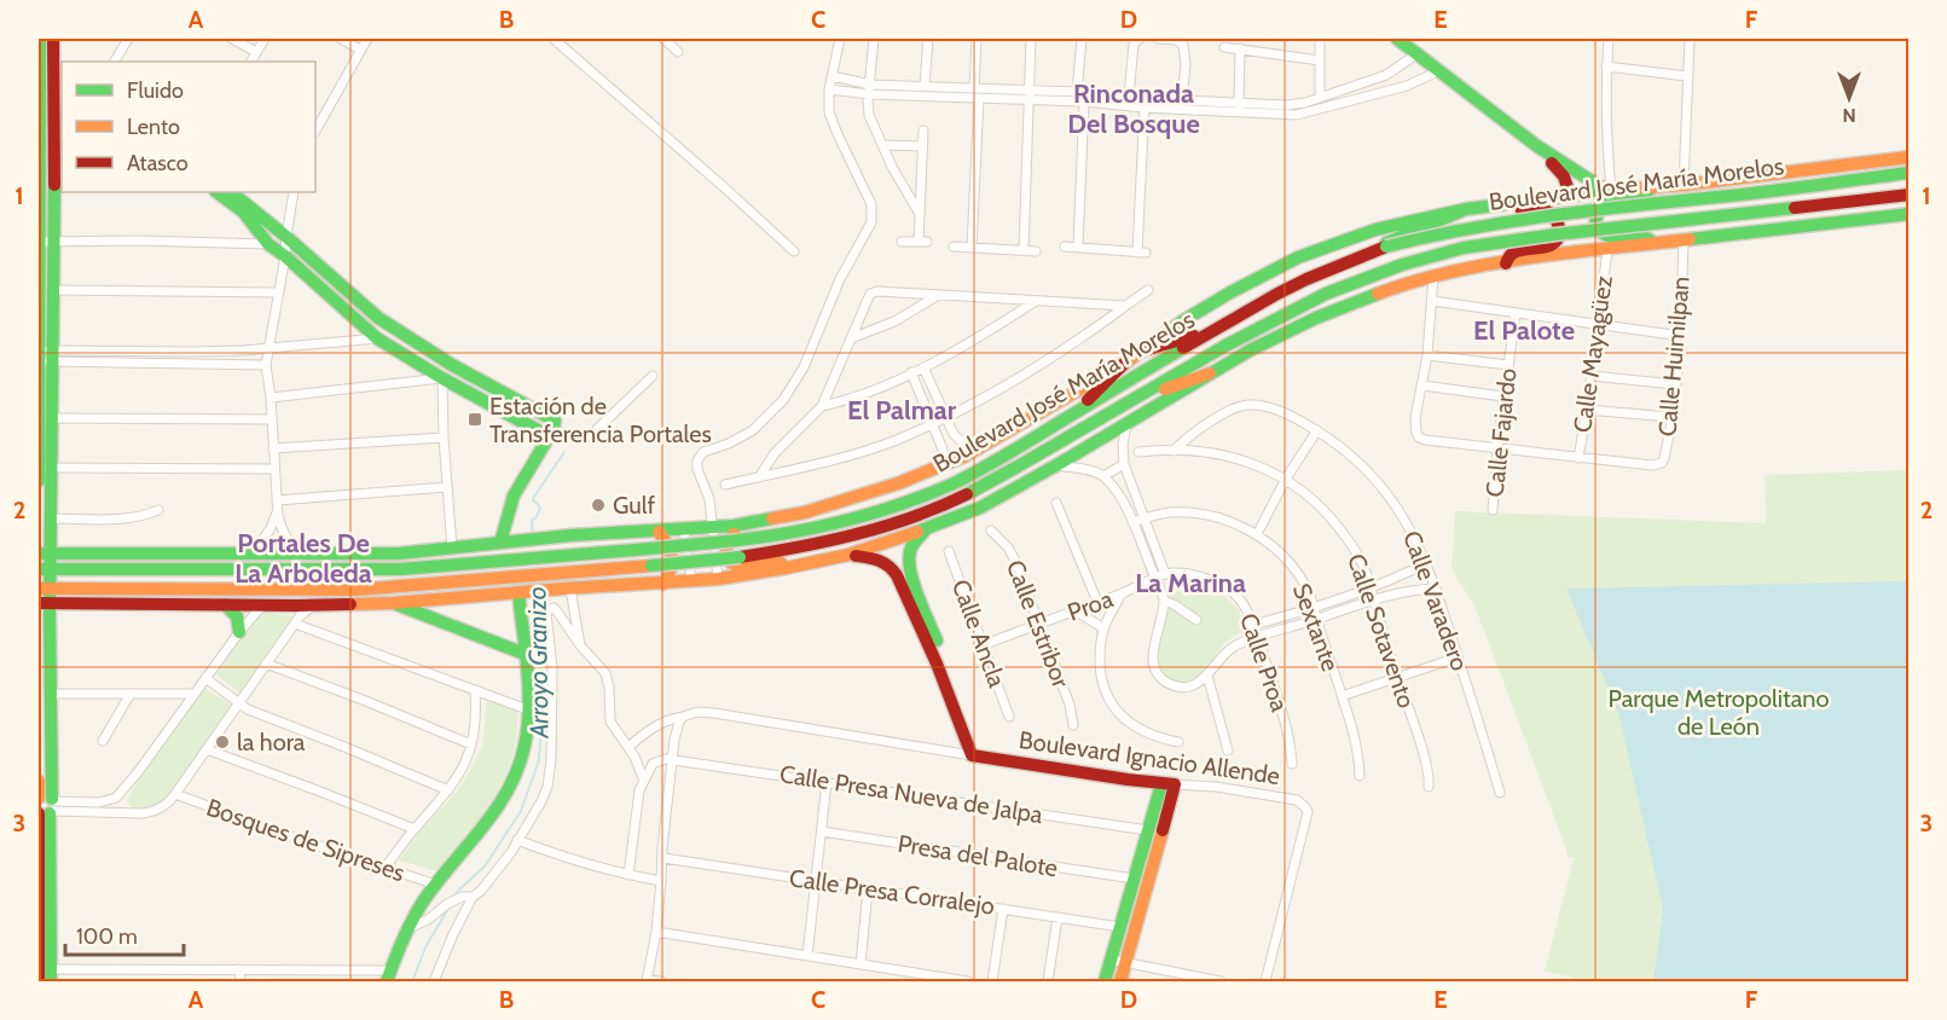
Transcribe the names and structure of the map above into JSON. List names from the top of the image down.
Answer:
{
  "streets": {
    "street": [
      "Boulevard José María Morelos",
      "Calle Mayagüez",
      "Calle Huimilpan",
      "Calle Fajardo",
      "Calle Varadero",
      "Proa",
      "Calle Estribor",
      "Sextante",
      "Calle Sotavento",
      "Calle Ancla",
      "Calle Proa",
      "Boulevard Ignacio Allende",
      "Calle Presa Nueva de Jalpa",
      "Bosques de Sipreses",
      "Presa del Palote",
      "Calle Presa Corralejo"
    ]
  },
  "crossings": [
    ["Calle Mayagüez", "Calle Huimilpan"],
    ["Calle Varadero", "Calle Sotavento"],
    ["Proa", "Calle Estribor"],
    ["Proa", "Calle Ancla"],
    ["Proa", "Boulevard Ignacio Allende"]
  ],
  "districts": [
    "Rinconada Del Bosque",
    "El Palote",
    "El Palmar",
    "Portales De La Arboleda",
    "La Marina"
  ],
  "water": ["Arroyo Granizo"],
  "parks": ["Parque Metropolitano de León"],
  "places": {
    "transit": ["Estación de Transferencia Portales"],
    "other": ["Gulf", "la hora"]
  },
  "legend": ["Fluido", "Lento", "Atasco"],
  "scale_bar": "100 m",
  "north": "bottom",
  "grid": {
    "columns": [
      "A",
      "B",
      "C",
      "D",
      "E",
      "F"
    ],
    "rows": ["1", "2", "3"]
  }
}
